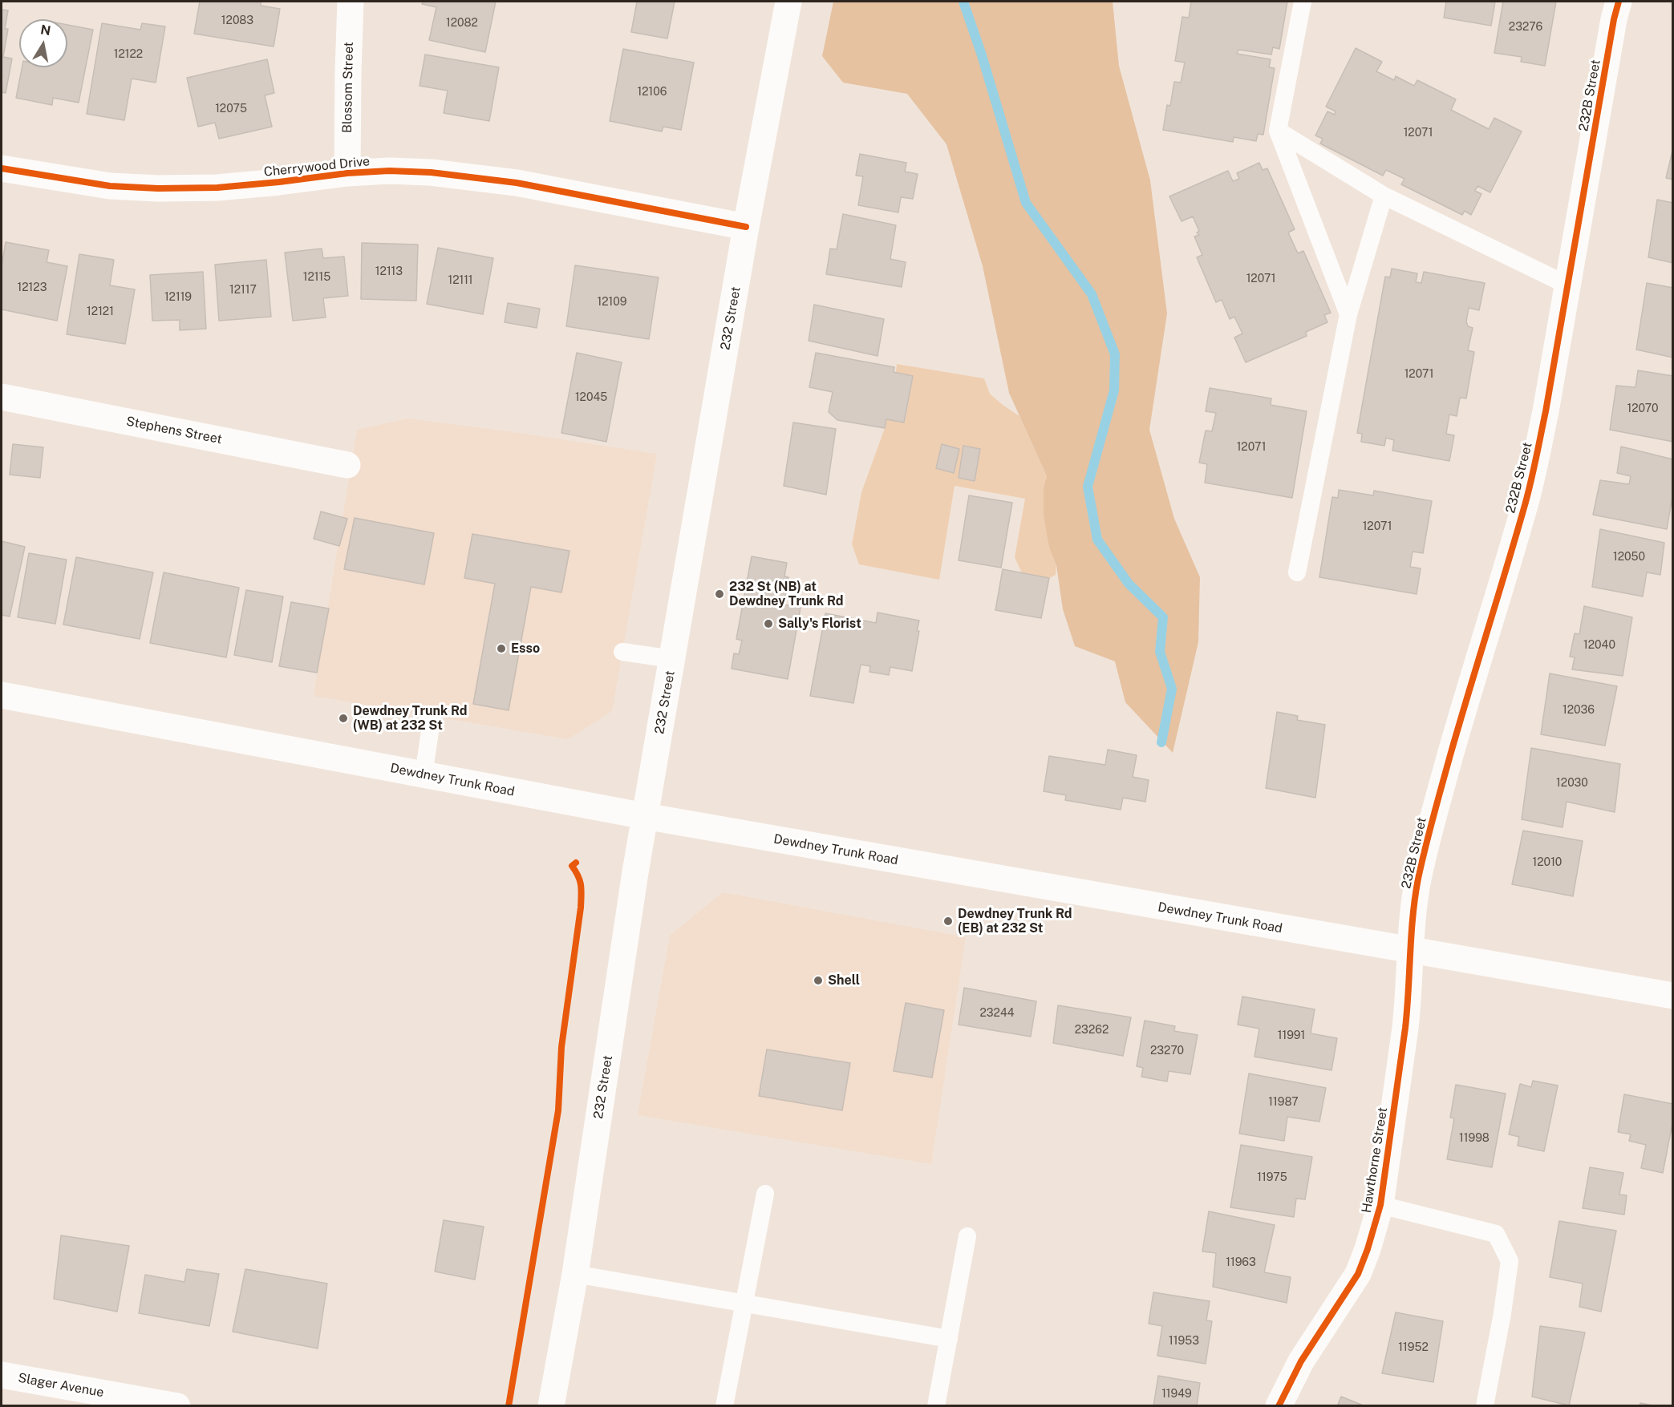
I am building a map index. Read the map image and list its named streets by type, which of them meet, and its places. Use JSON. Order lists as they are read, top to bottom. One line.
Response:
{"streets":{"main road":["Blossom Street","232B Street","Cherrywood Drive","232 Street","Stephens Street","Dewdney Trunk Road","Hawthorne Street","Slager Avenue"]},"crossings":[["Blossom Street","Cherrywood Drive"],["232B Street","Dewdney Trunk Road"],["232B Street","Hawthorne Street"],["Cherrywood Drive","232 Street"],["232 Street","Dewdney Trunk Road"],["Dewdney Trunk Road","Hawthorne Street"]],"places":["232 St (NB) at Dewdney Trunk Rd","Sally's Florist","Esso","Dewdney Trunk Rd (WB) at 232 St","Dewdney Trunk Rd (EB) at 232 St","Shell"],"house_numbers":["12083","12082","23276","12122","12106","12075","12071","12113","12115","12071","12111","12123","12117","12119","12109","12121","12071","12045","12070","12071","12071","12050","12040","12036","12030","12010","23244","23262","11991","23270","11987","11998","11975","11963","11953","11952","11949"],"north":"top"}
